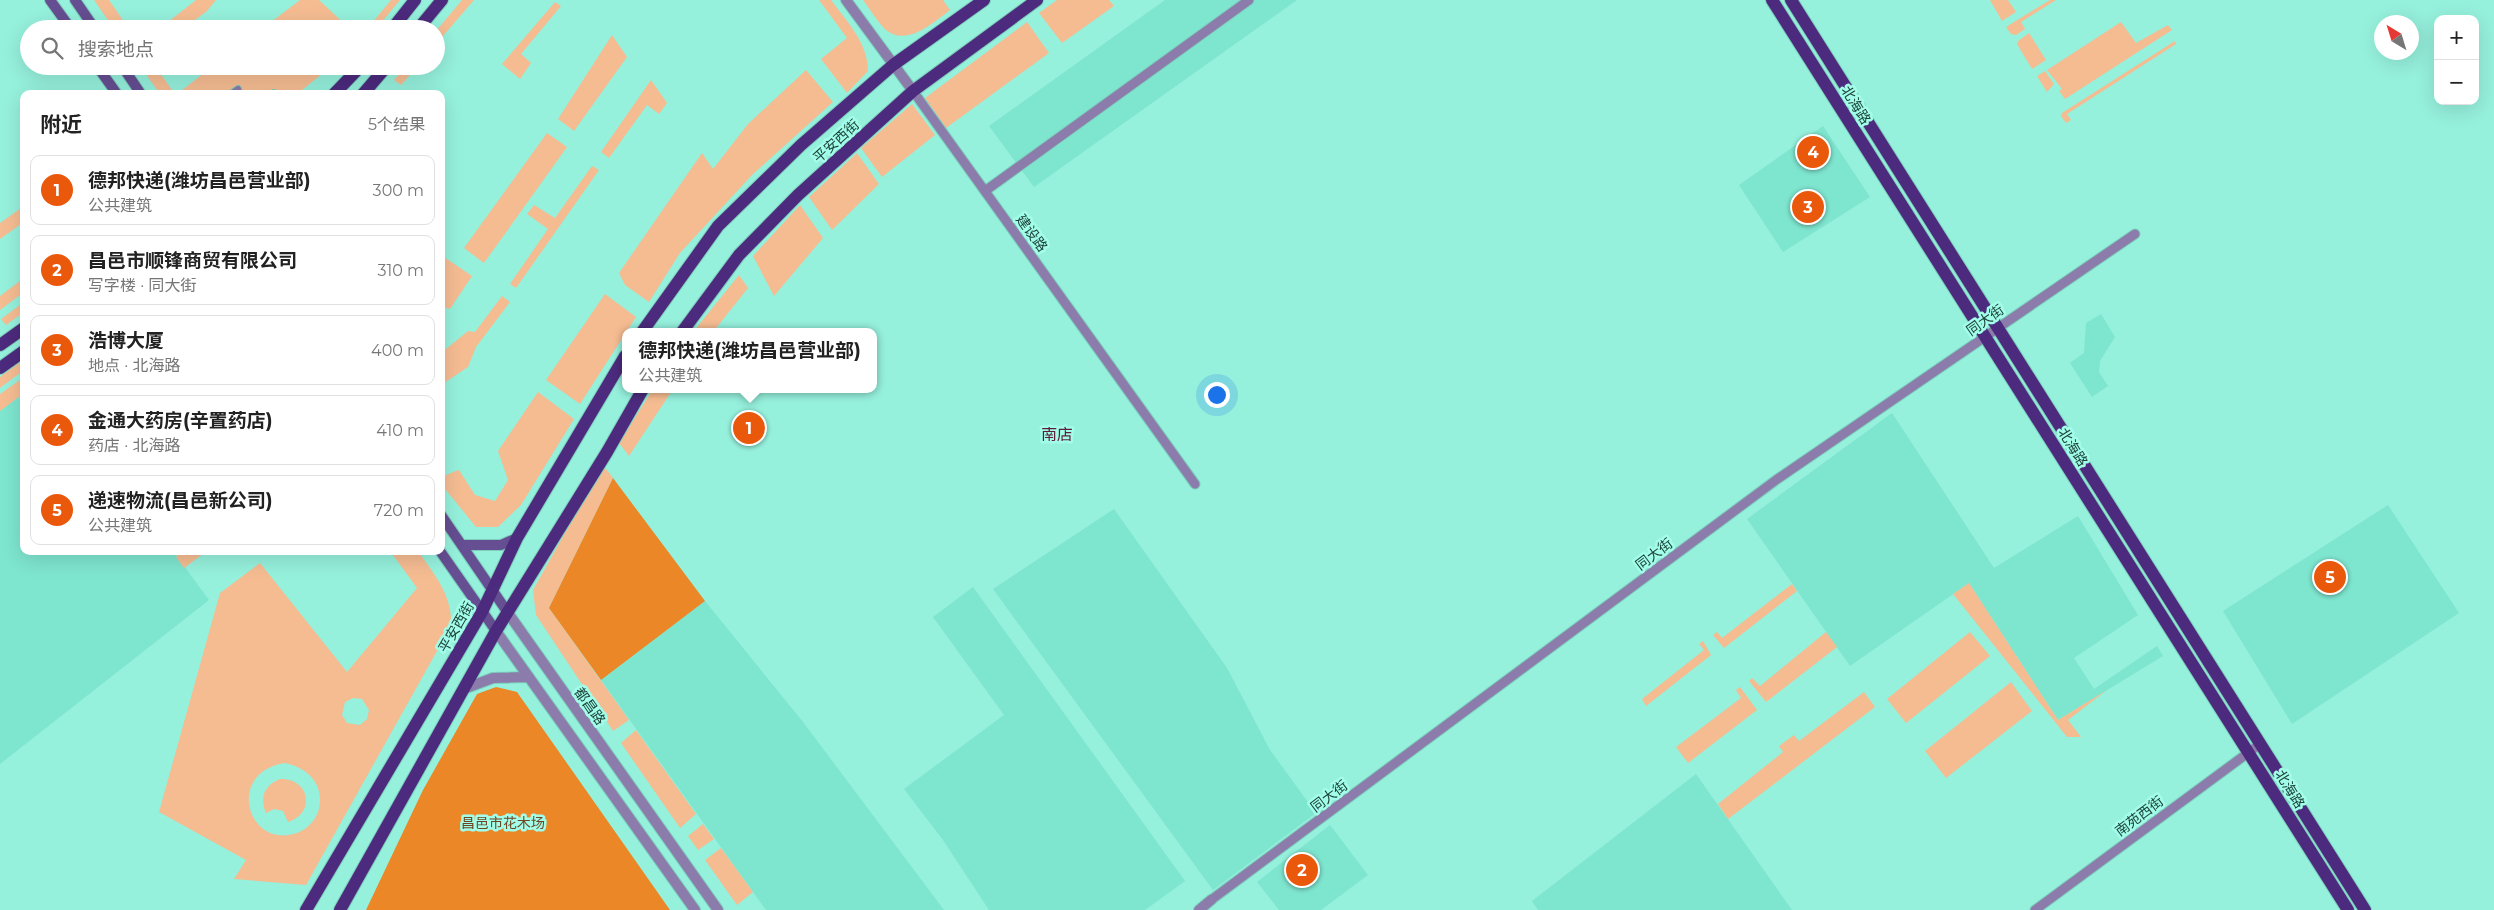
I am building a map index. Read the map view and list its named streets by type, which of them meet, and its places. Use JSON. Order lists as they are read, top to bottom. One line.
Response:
{"streets":{"main road":["北海路","平安西街","都昌路"],"street":["建设路","同大街","南苑西街"]},"crossings":[["北海路","同大街"],["北海路","南苑西街"],["平安西街","建设路"],["平安西街","都昌路"]],"districts":["南店"],"parks":["昌邑市花木场"],"north":"top left","page":{"map_buttons":["+","−"],"search":"搜索地点","heading":["附近","5个结果"],"pins":["4","3","1","5","2"],"list":[{"mark":"1","name":"德邦快递(潍坊昌邑营业部)","note":"公共建筑","value":"300 m"},{"mark":"2","name":"昌邑市顺锋商贸有限公司","note":"写字楼 · 同大街","value":"310 m"},{"mark":"3","name":"浩博大厦","note":"地点 · 北海路","value":"400 m"},{"mark":"4","name":"金通大药房(辛置药店)","note":"药店 · 北海路","value":"410 m"},{"mark":"5","name":"递速物流(昌邑新公司)","note":"公共建筑","value":"720 m"}],"popup":["德邦快递(潍坊昌邑营业部)","公共建筑"]}}
